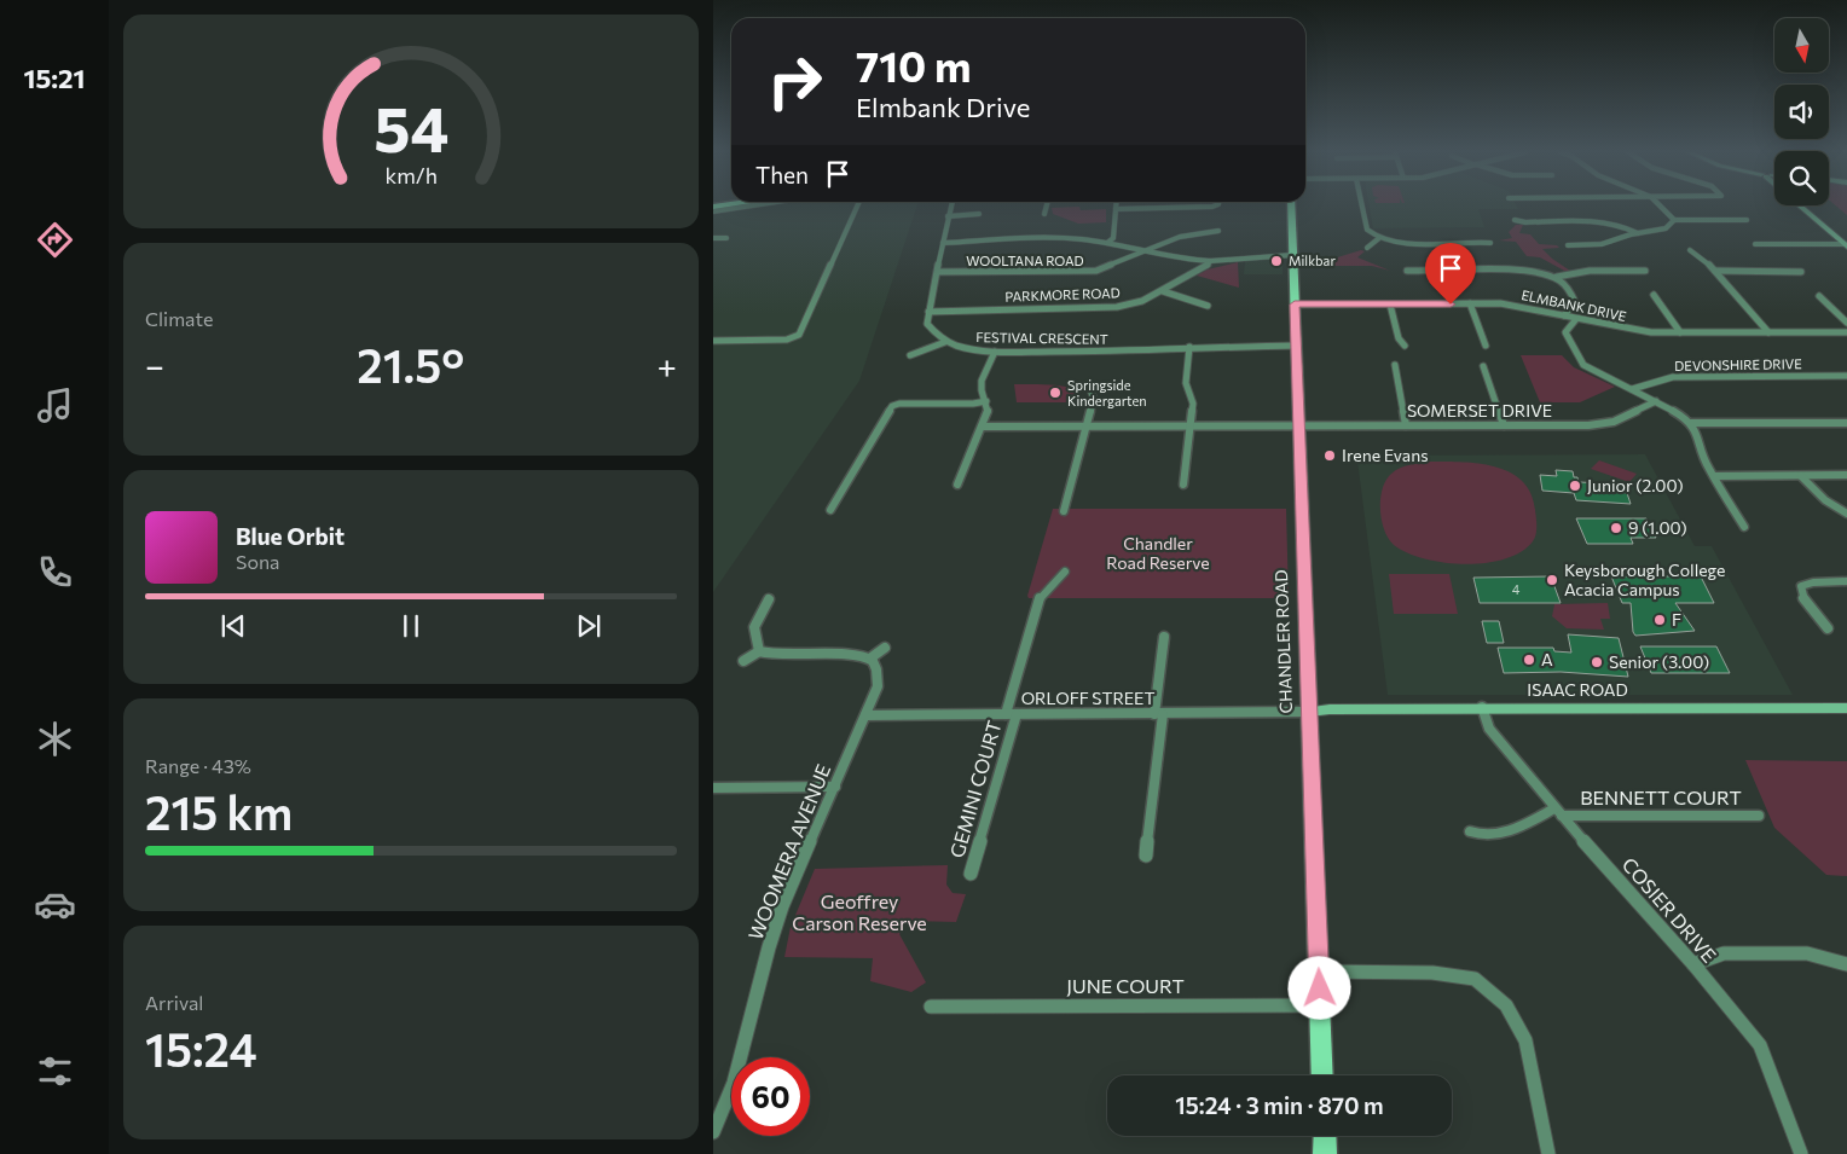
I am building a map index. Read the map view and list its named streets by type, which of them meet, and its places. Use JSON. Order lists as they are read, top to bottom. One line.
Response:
{"streets":{"main road":["CHANDLER ROAD"],"street":["WOOLTANA ROAD","PARKMORE ROAD","ELMBANK DRIVE","FESTIVAL CRESCENT","DEVONSHIRE DRIVE","SOMERSET DRIVE","ISAAC ROAD","ORLOFF STREET","GEMINI COURT","BENNETT COURT","WOOMERA AVENUE","COSIER DRIVE","JUNE COURT"]},"crossings":[["ELMBANK DRIVE","CHANDLER ROAD"],["FESTIVAL CRESCENT","CHANDLER ROAD"],["SOMERSET DRIVE","CHANDLER ROAD"],["CHANDLER ROAD","ISAAC ROAD"],["CHANDLER ROAD","ORLOFF STREET"],["CHANDLER ROAD","JUNE COURT"],["ISAAC ROAD","ORLOFF STREET"],["ISAAC ROAD","COSIER DRIVE"],["ORLOFF STREET","GEMINI COURT"],["ORLOFF STREET","WOOMERA AVENUE"],["BENNETT COURT","COSIER DRIVE"]],"parks":["Chandler Road Reserve","Geoffrey Carson Reserve"],"places":["Milkbar","Springside Kindergarten","Irene Evans","Junior (2.00)","9 (1.00)","Keysborough College Acacia Campus","F","A","Senior (3.00)"],"house_numbers":["4"],"north":"bottom","page":{"tabs":"15:21","turn":["710 m","Elmbank Drive"],"then":"Then","tile":["Climate",["Range · 43%","215 km"],["Arrival","15:24"]],"heat":["−","21.5°","+"],"song":["Blue Orbit","Sona"],"limit":"60","trip":"15:24 · 3 min · 870 m","gauge":["54","km/h"]}}
